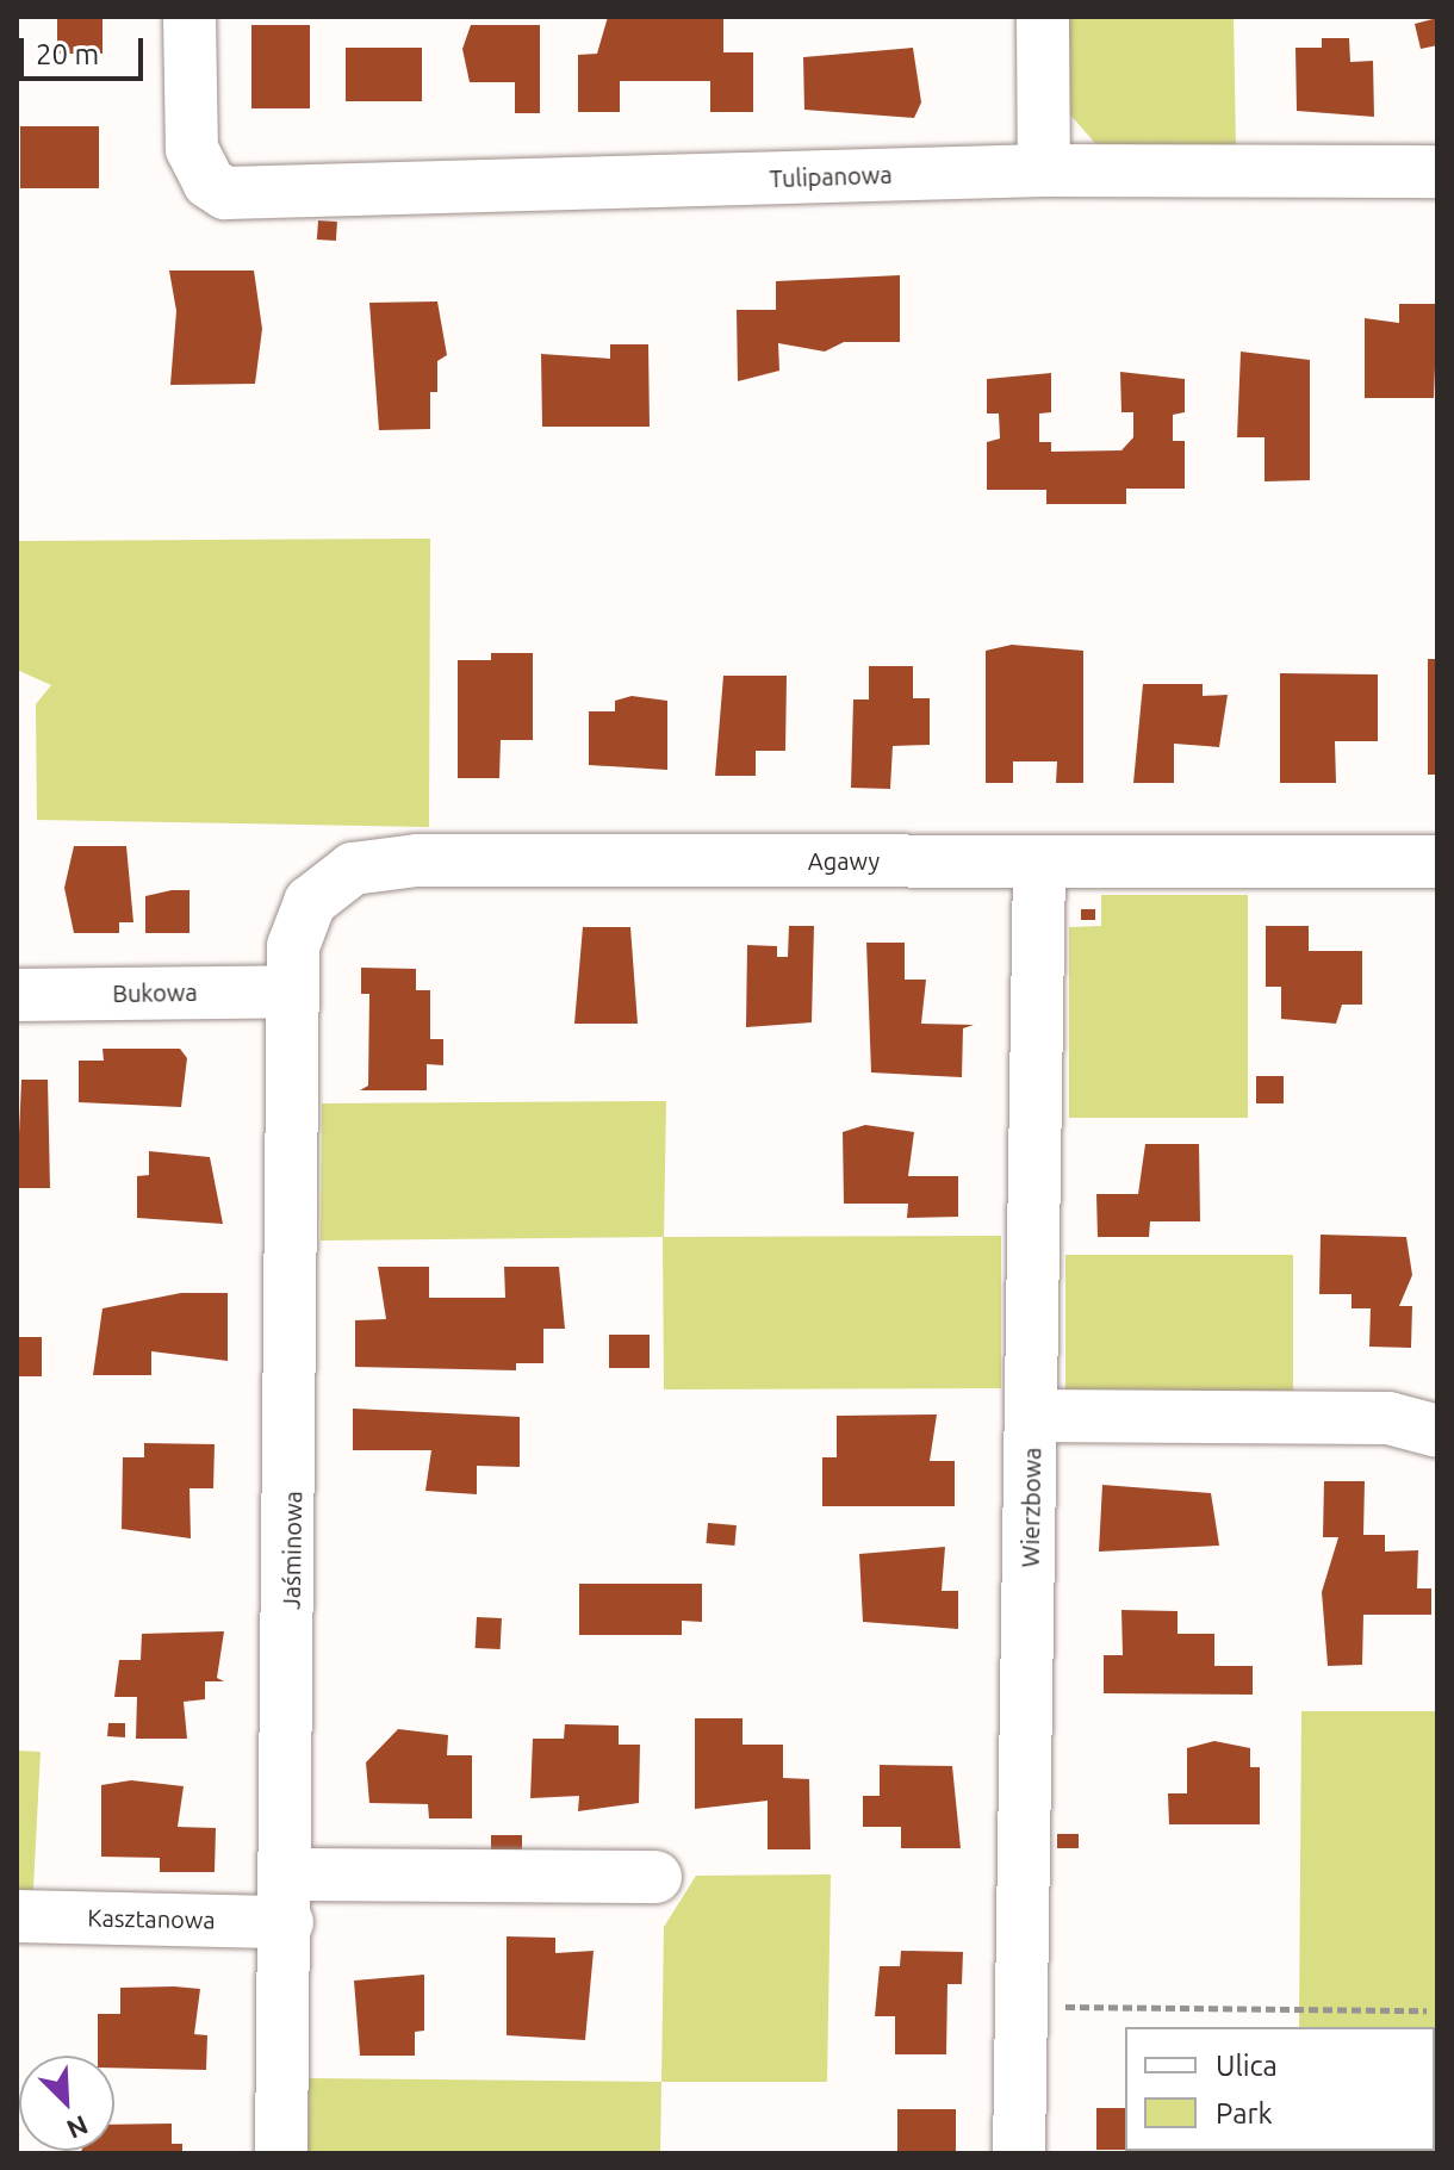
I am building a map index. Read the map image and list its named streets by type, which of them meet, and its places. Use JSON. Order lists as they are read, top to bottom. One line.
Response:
{"streets":{"street":["Tulipanowa","Agawy","Bukowa","Wierzbowa","Jaśminowa","Kasztanowa"]},"crossings":[["Agawy","Bukowa"],["Agawy","Wierzbowa"],["Agawy","Jaśminowa"],["Bukowa","Jaśminowa"],["Jaśminowa","Kasztanowa"]],"legend":["Ulica","Park"],"scale_bar":"20 m","north":"bottom right"}
